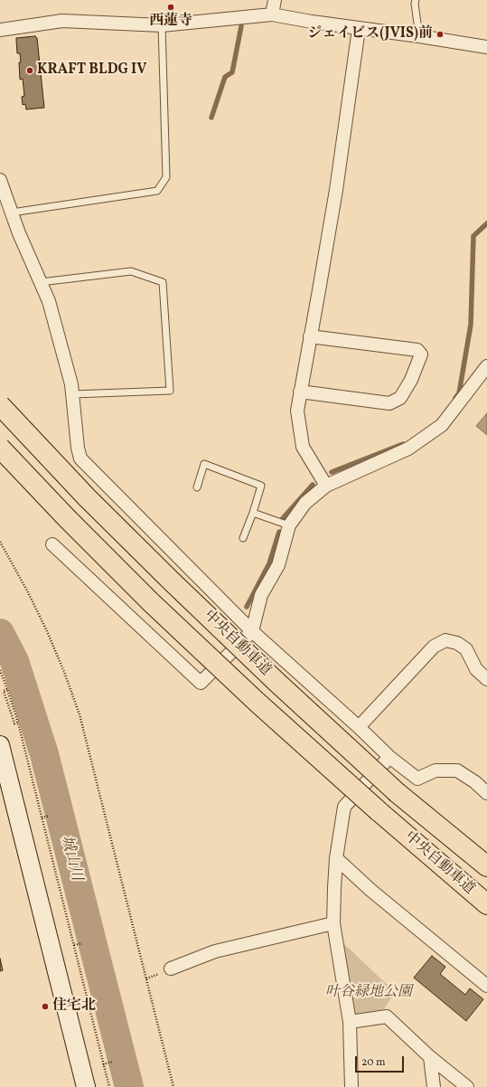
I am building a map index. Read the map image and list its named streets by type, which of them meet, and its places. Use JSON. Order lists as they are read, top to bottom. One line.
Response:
{"streets":{"highway":["中央自動車道"]},"water":["城山川"],"parks":["叶谷緑地公園"],"places":["西蓮寺","ジェイビス(JVIS)前","KRAFT BLDG IV","住宅北"],"scale_bar":"20 m"}
